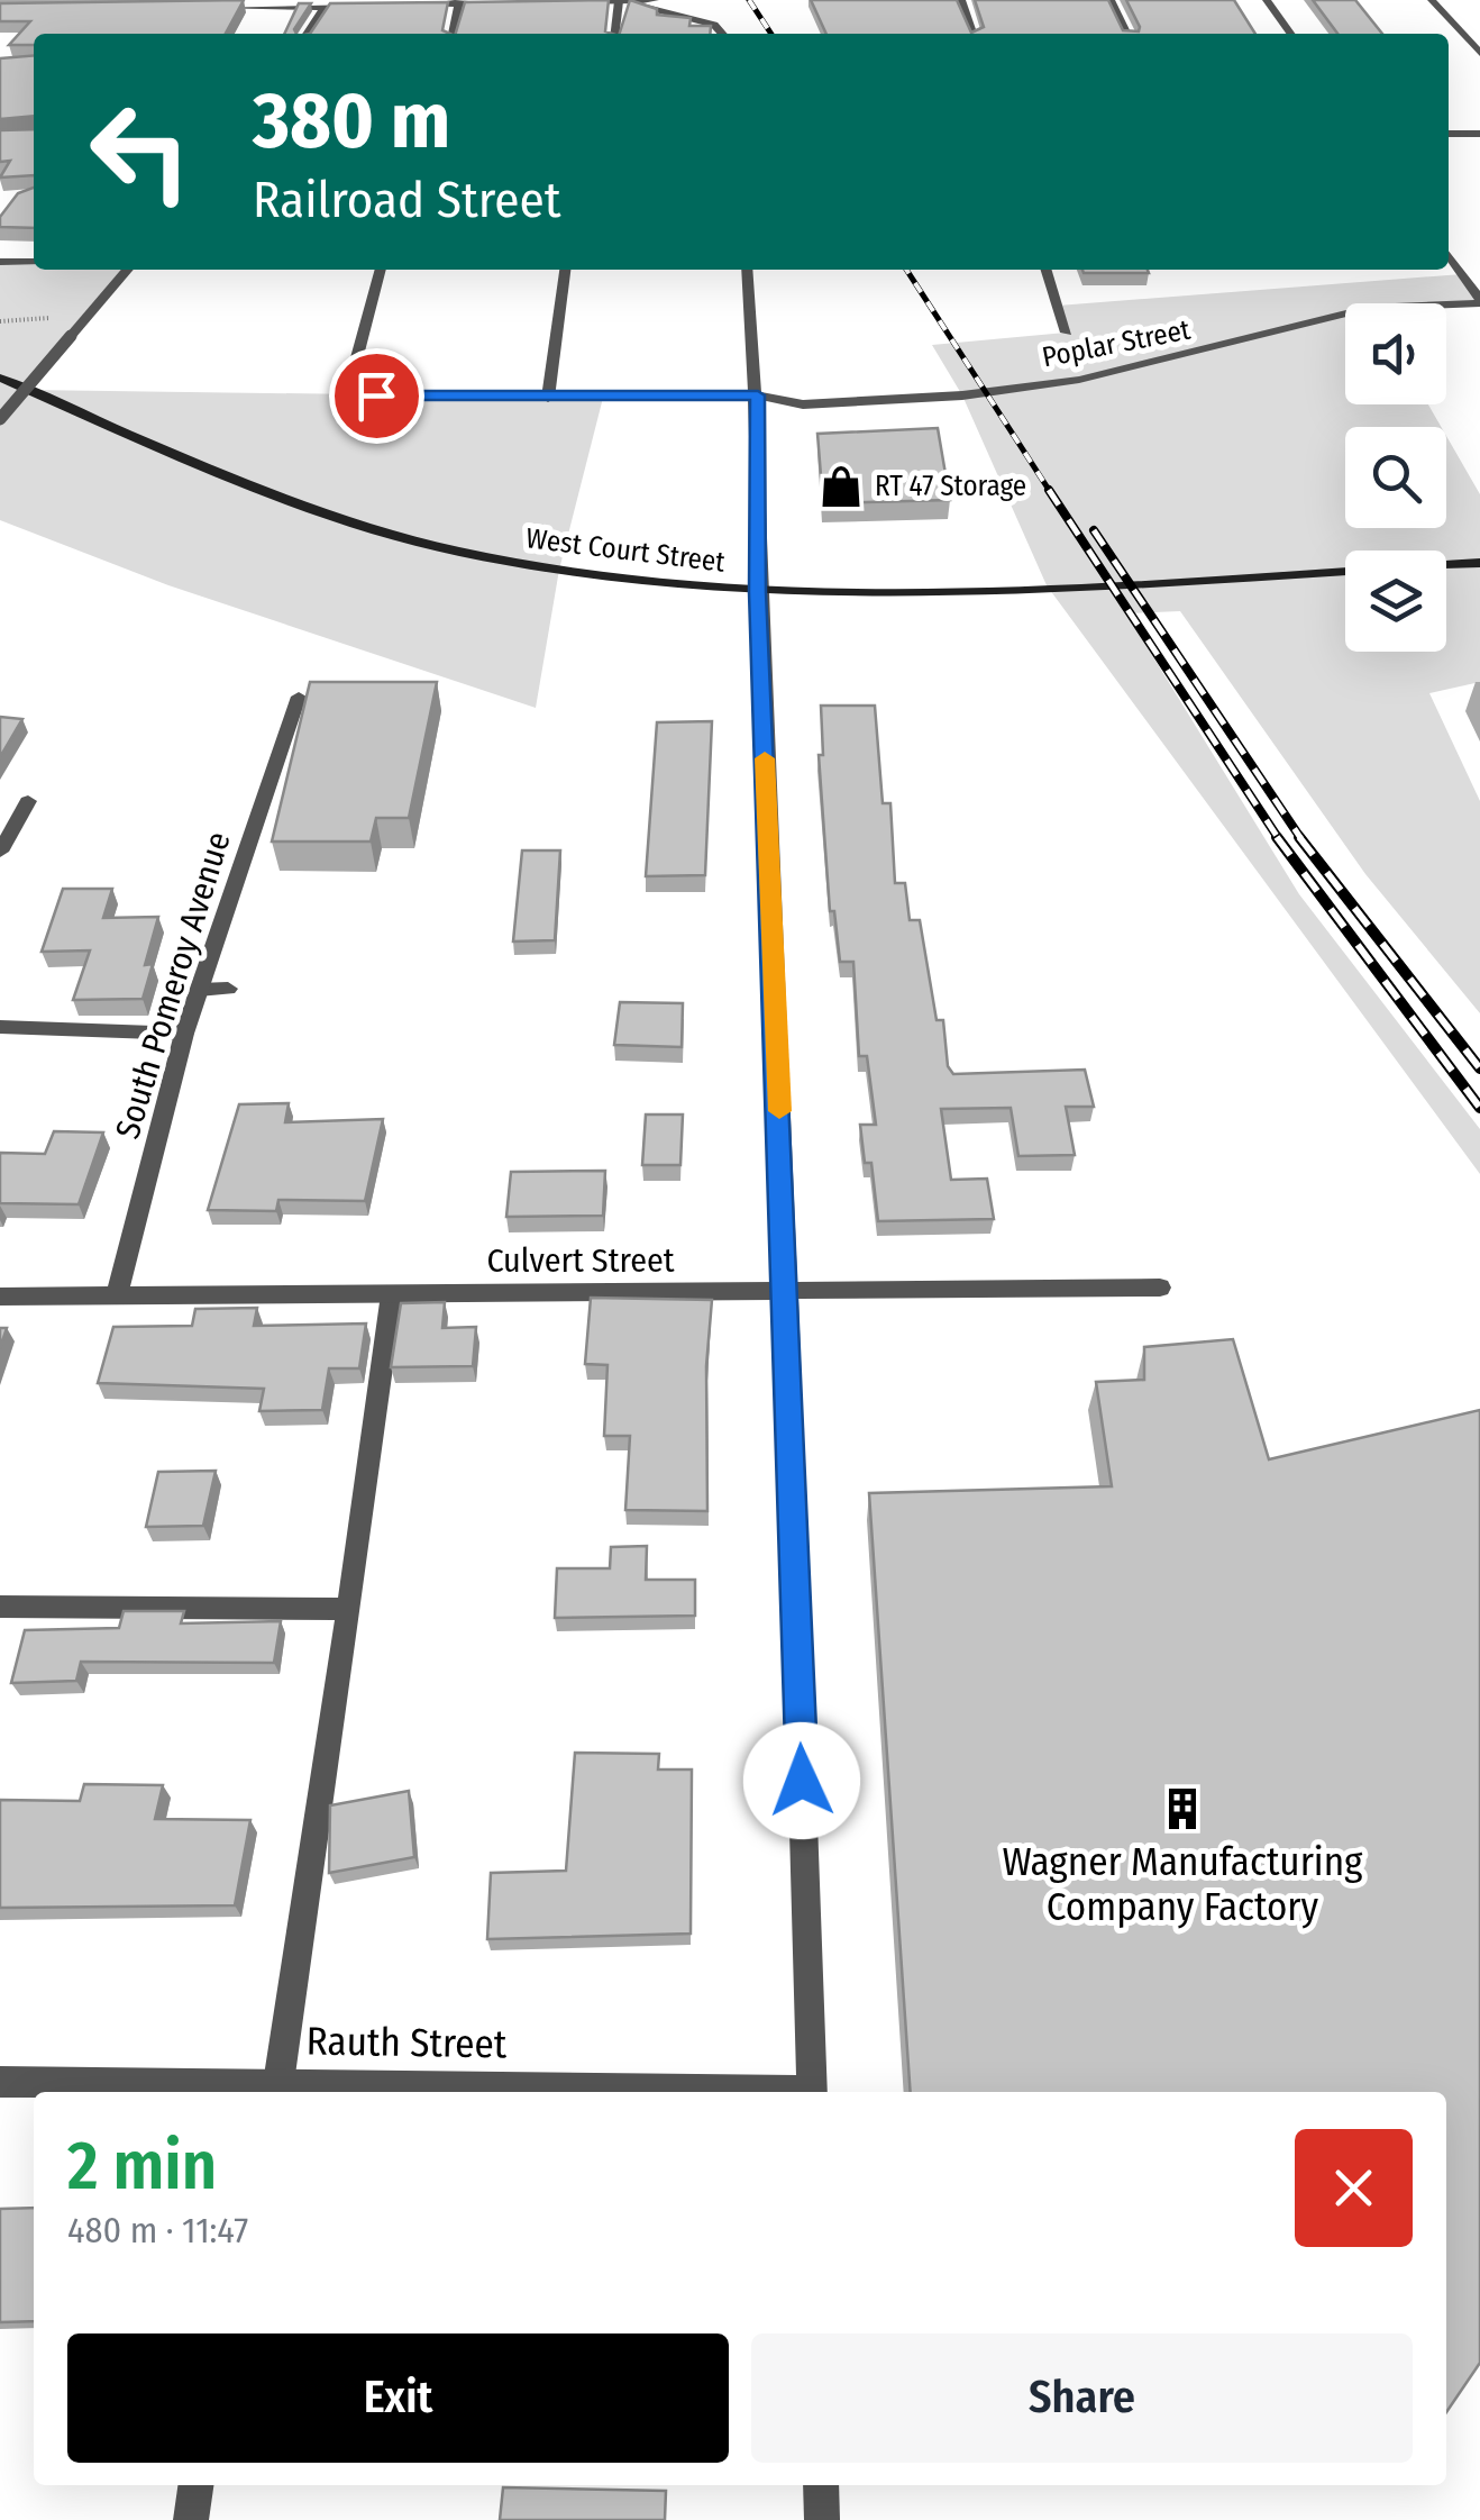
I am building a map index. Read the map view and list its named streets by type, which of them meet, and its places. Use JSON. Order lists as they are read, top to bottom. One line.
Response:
{"streets":{"main road":["West Court Street"],"street":["Poplar Street","South Pomeroy Avenue","Culvert Street","Rauth Street"]},"crossings":[["South Pomeroy Avenue","Culvert Street"]],"places":{"shop":["RT 47 Storage"],"building":["Wagner Manufacturing Company Factory"]},"page":{"turn":["380 m","Railroad Street"],"heading":["2 min","480 m · 11:47"],"buttons":["Exit","Share"]}}
